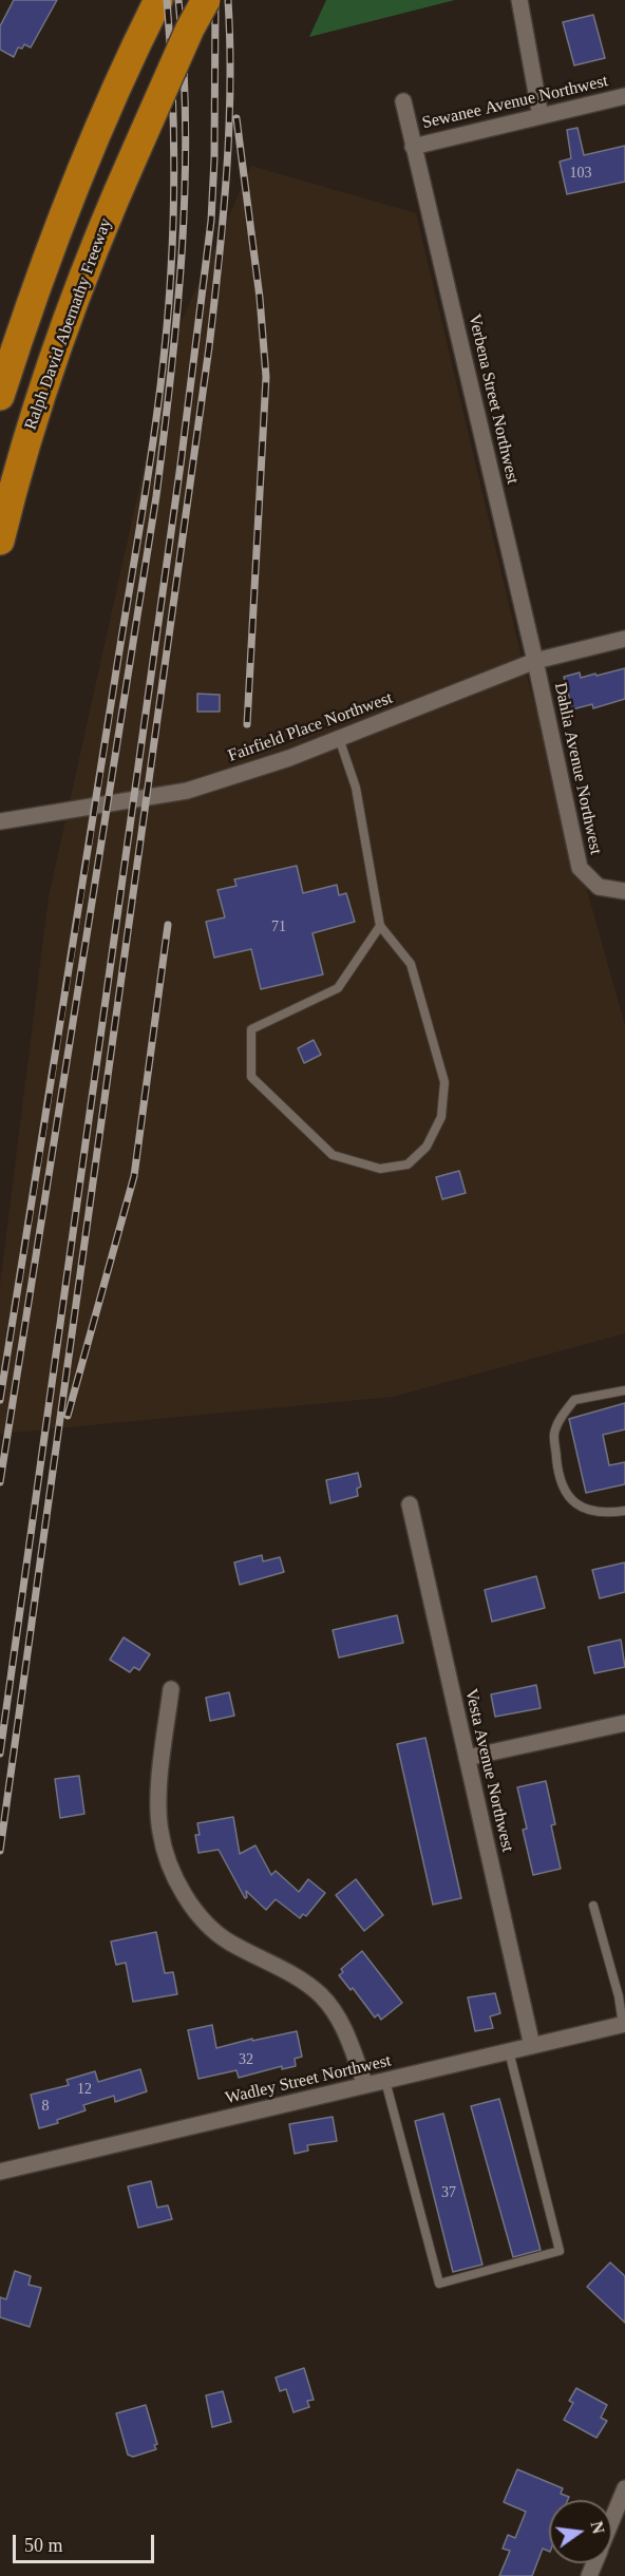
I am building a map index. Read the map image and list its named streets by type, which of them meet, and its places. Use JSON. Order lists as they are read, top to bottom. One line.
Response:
{"streets":{"highway":["Ralph David Abernathy Freeway"],"street":["Sewanee Avenue Northwest","Verbena Street Northwest","Fairfield Place Northwest","Dahlia Avenue Northwest","Vesta Avenue Northwest","Wadley Street Northwest"]},"crossings":[["Sewanee Avenue Northwest","Verbena Street Northwest"],["Verbena Street Northwest","Fairfield Place Northwest"],["Verbena Street Northwest","Dahlia Avenue Northwest"],["Fairfield Place Northwest","Dahlia Avenue Northwest"],["Vesta Avenue Northwest","Wadley Street Northwest"]],"house_numbers":["103","71","32","12","8","37"],"scale_bar":"50 m","north":"right"}
